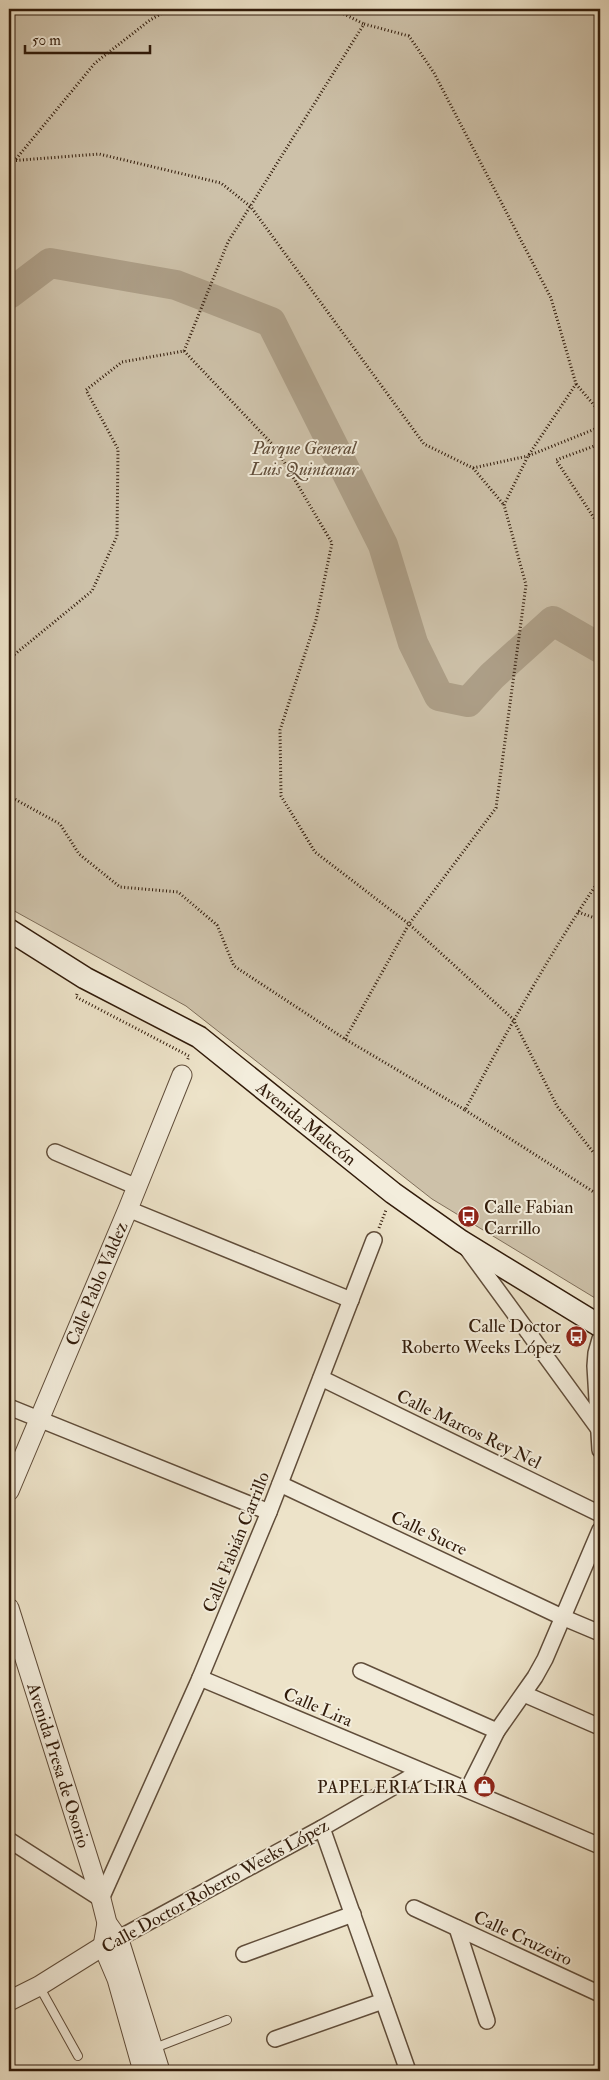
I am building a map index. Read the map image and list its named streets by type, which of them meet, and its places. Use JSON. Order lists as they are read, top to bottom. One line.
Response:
{"streets":{"main road":["Avenida Malecón"],"street":["Calle Pablo Valdez","Calle Marcos Rey Nel","Calle Sucre","Calle Fabián Carrillo","Calle Lira","Avenida Presa de Osorio","Calle Doctor Roberto Weeks López","Calle Cruzeiro"]},"crossings":[["Calle Marcos Rey Nel","Calle Fabián Carrillo"],["Calle Sucre","Calle Fabián Carrillo"],["Calle Fabián Carrillo","Calle Lira"],["Calle Fabián Carrillo","Avenida Presa de Osorio"],["Calle Lira","Calle Doctor Roberto Weeks López"],["Avenida Presa de Osorio","Calle Doctor Roberto Weeks López"]],"parks":["Parque General Luis Quintanar"],"places":{"bus stop":["Calle Fabian Carrillo","Calle Doctor Roberto Weeks López"],"shop":["PAPELERIA LIRA"]},"scale_bar":"50 m"}
